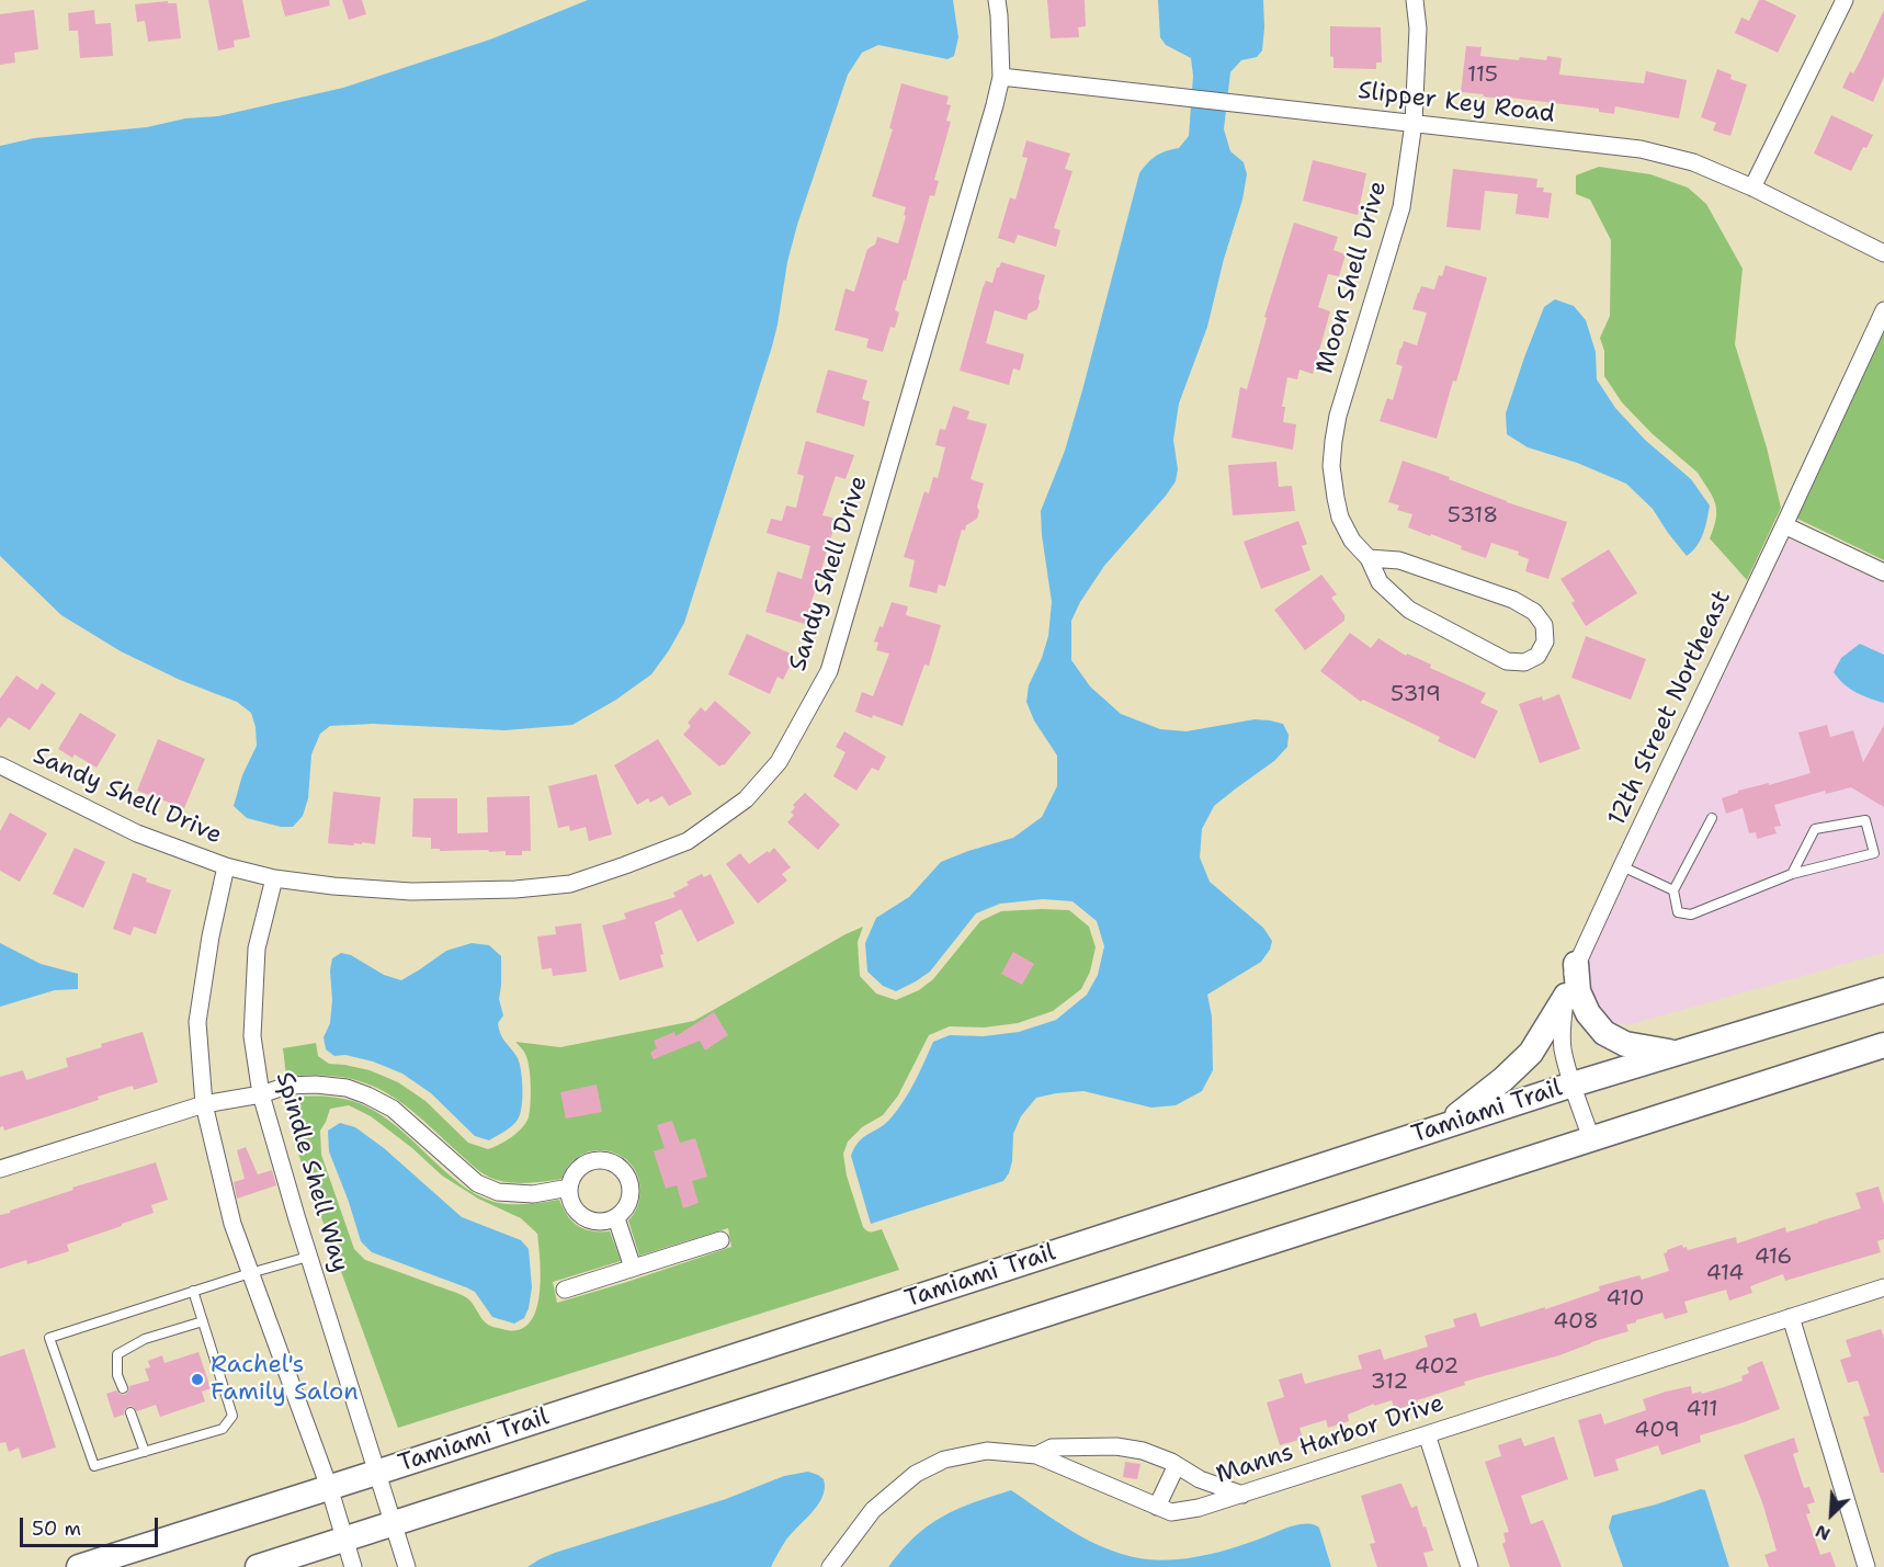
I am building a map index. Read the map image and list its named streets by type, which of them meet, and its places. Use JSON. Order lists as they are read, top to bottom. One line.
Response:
{"streets":{"main road":["Tamiami Trail"],"street":["Slipper Key Road","Moon Shell Drive","Sandy Shell Drive","12th Street Northeast","Spindle Shell Way","Manns Harbor Drive"]},"crossings":[["Slipper Key Road","Moon Shell Drive"],["Slipper Key Road","Sandy Shell Drive"],["Sandy Shell Drive","Spindle Shell Way"],["12th Street Northeast","Tamiami Trail"],["Tamiami Trail","Spindle Shell Way"]],"places":["Rachel's Family Salon"],"house_numbers":["115","5318","5319","416","414","410","408","402","312","411","409"],"scale_bar":"50 m","north":"bottom left"}
